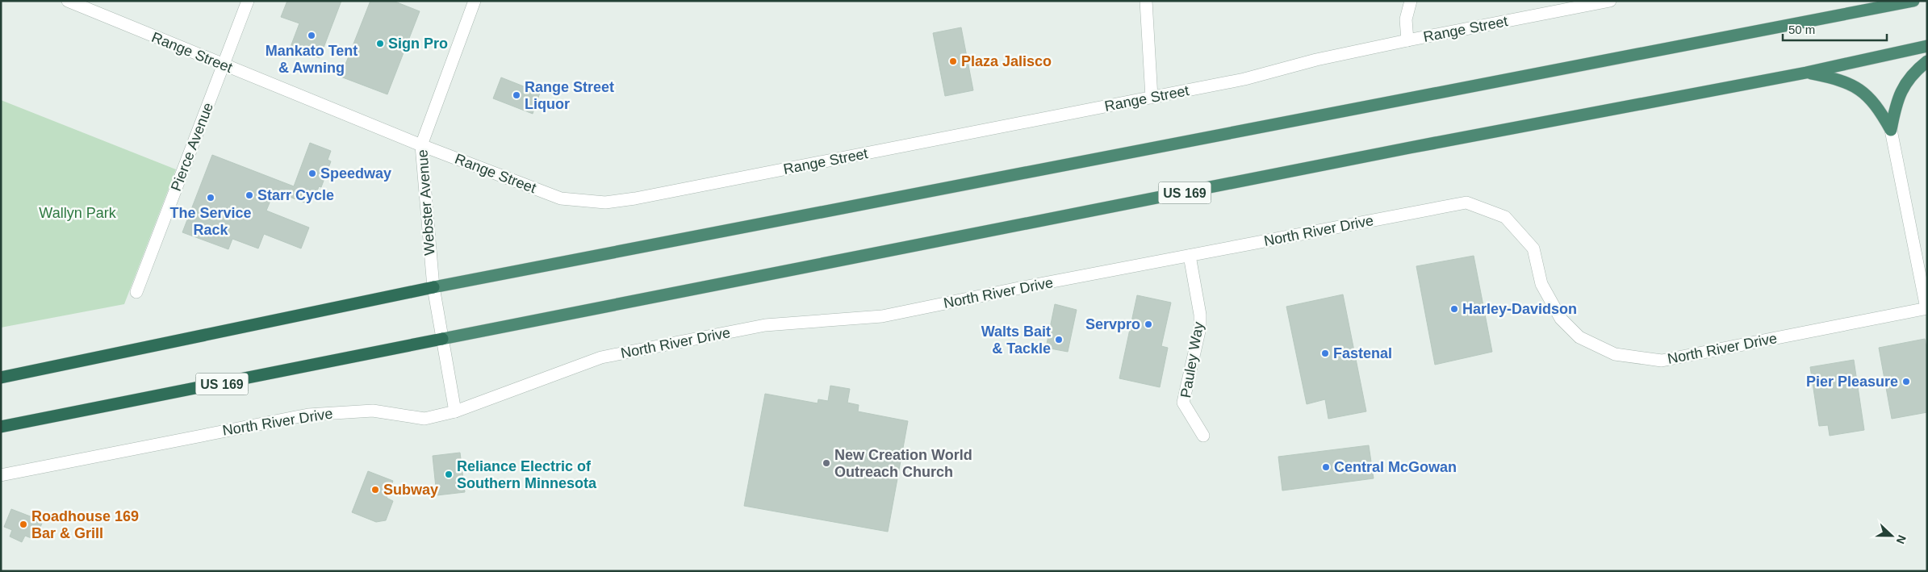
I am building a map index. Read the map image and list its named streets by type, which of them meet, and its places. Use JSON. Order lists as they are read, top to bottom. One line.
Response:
{"streets":{"highway":["US 169"],"street":["Range Street","Pierce Avenue","Webster Avenue","North River Drive","Pauley Way"]},"crossings":[["Range Street","Pierce Avenue"],["Range Street","Webster Avenue"],["US 169","Webster Avenue"],["Webster Avenue","North River Drive"],["North River Drive","Pauley Way"]],"parks":["Wallyn Park"],"places":["Mankato Tent & Awning","Sign Pro","Plaza Jalisco","Range Street Liquor","Speedway","Starr Cycle","The Service Rack","Harley-Davidson","Servpro","Walts Bait & Tackle","Fastenal","Pier Pleasure","New Creation World Outreach Church","Central McGowan","Reliance Electric of Southern Minnesota","Subway","Roadhouse 169 Bar & Grill"],"scale_bar":"50 m","north":"right"}
